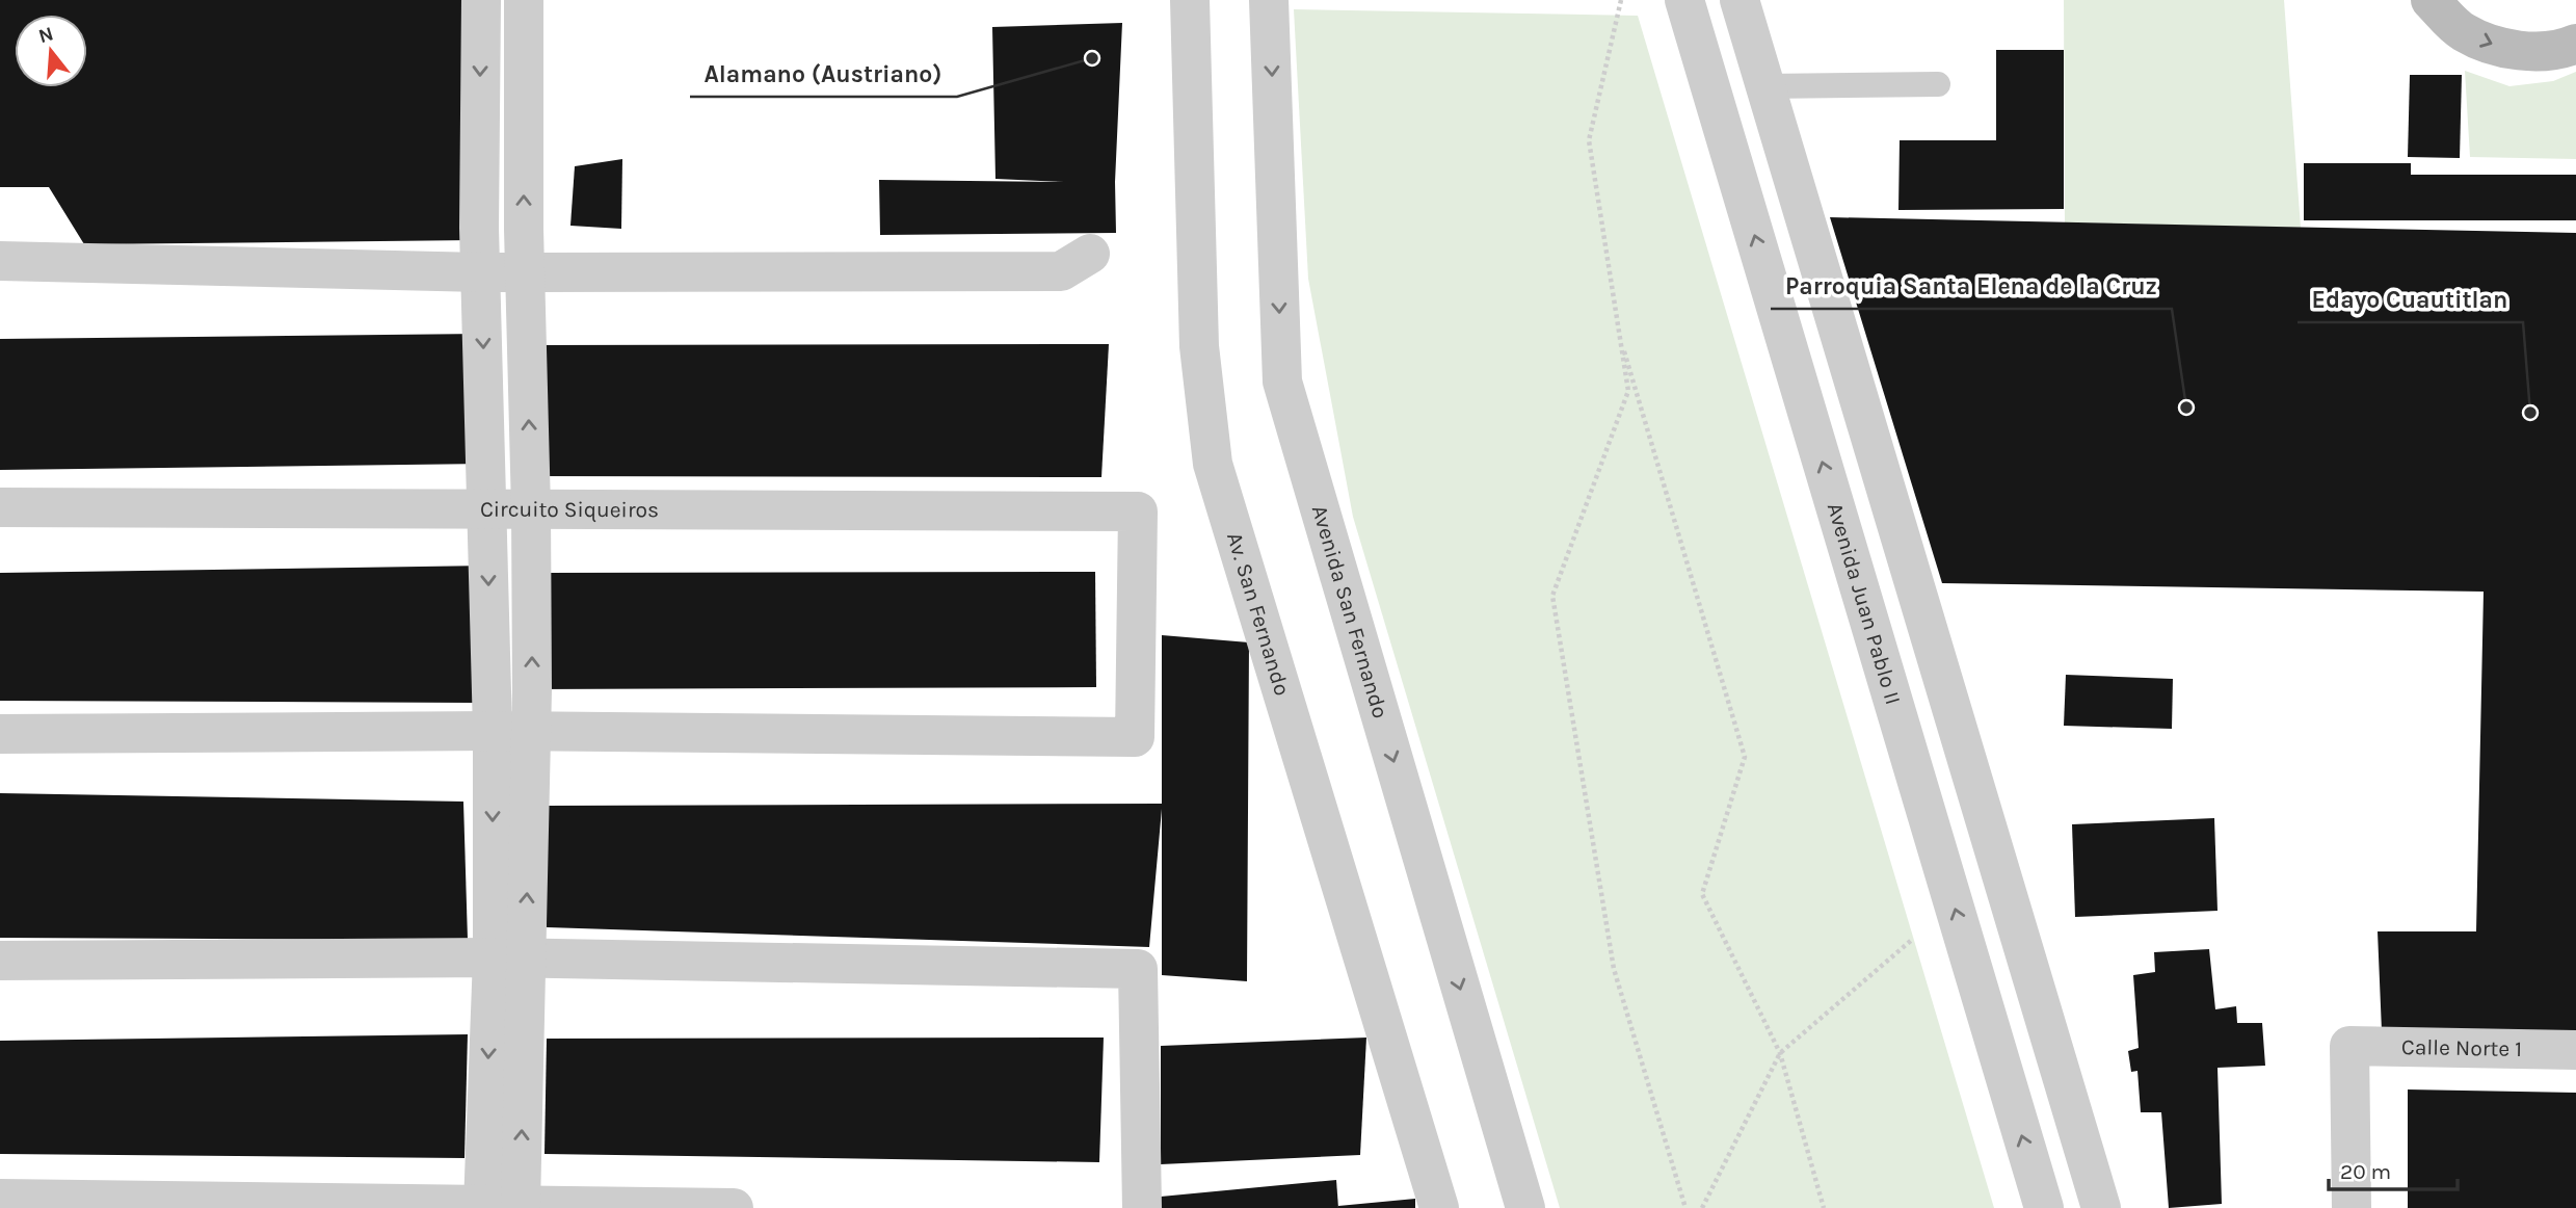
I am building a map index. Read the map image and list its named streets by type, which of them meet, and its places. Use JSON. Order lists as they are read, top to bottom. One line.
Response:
{"streets":{"street":["Circuito Siqueiros","Avenida Juan Pablo II","Avenida San Fernando","Av. San Fernando","Calle Norte 1"]},"one_way":["Avenida San Fernando"],"places":["Alamano (Austriano)","Parroquia Santa Elena de la Cruz","Edayo Cuautitlan"],"scale_bar":"20 m","north":"top"}
